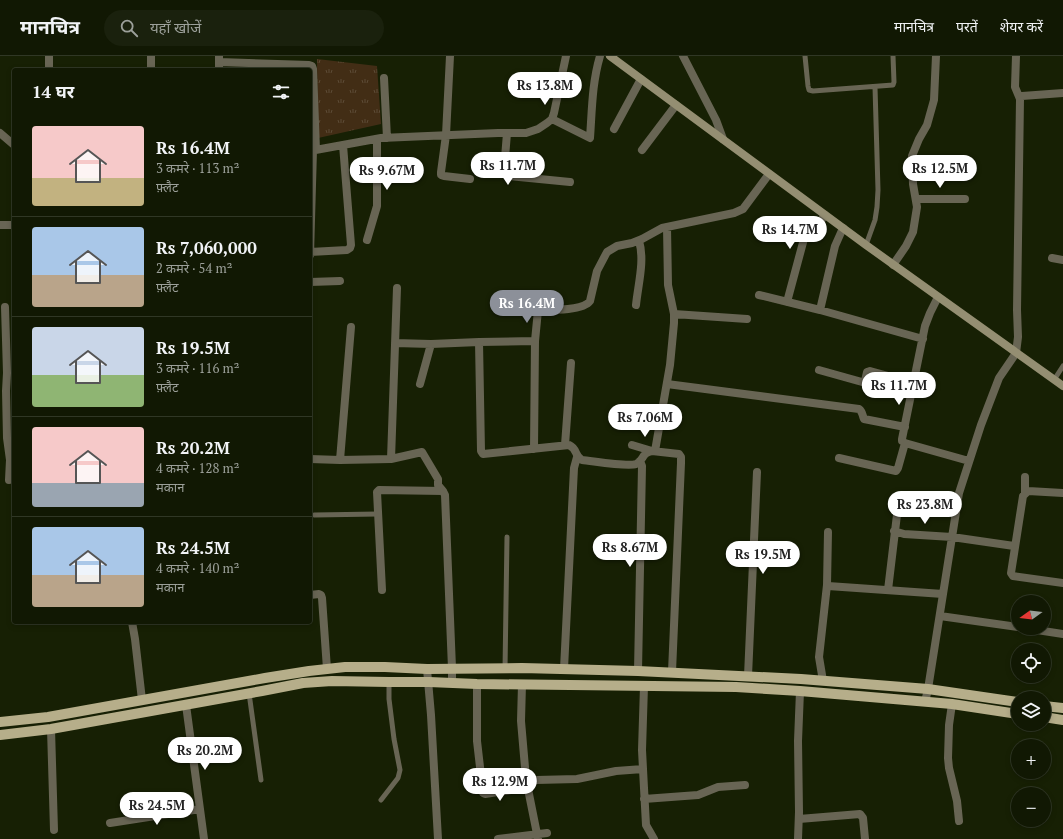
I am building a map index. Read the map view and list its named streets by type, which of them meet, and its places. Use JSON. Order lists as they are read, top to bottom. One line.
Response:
{"north":"left","page":{"header":"मानचित्र","search":"यहाँ खोजें","nav":["मानचित्र","परतें","शेयर करें"],"heading":"14 घर","price":["Rs 13.8M","Rs 11.7M","Rs 12.5M","Rs 9.67M","Rs 14.7M","Rs 16.4M","Rs 11.7M","Rs 7.06M","Rs 23.8M","Rs 8.67M","Rs 19.5M","Rs 20.2M","Rs 12.9M","Rs 24.5M"],"list":[{"name":"Rs 16.4M","note":"3 कमरे · 113 m² · फ़्लैट"},{"name":"Rs 7,060,000","note":"2 कमरे · 54 m² · फ़्लैट"},{"name":"Rs 19.5M","note":"3 कमरे · 116 m² · फ़्लैट"},{"name":"Rs 20.2M","note":"4 कमरे · 128 m² · मकान"},{"name":"Rs 24.5M","note":"4 कमरे · 140 m² · मकान"}],"map_buttons":["+","−"]}}
